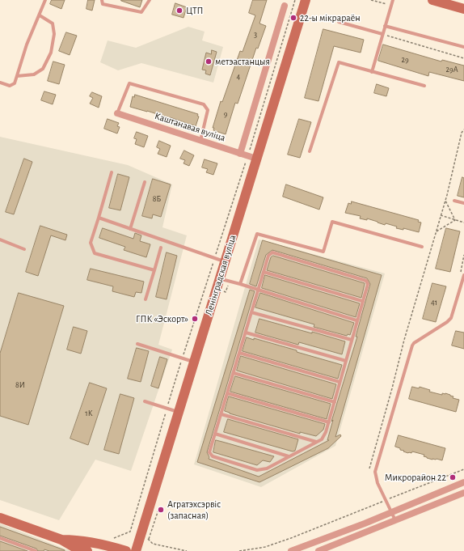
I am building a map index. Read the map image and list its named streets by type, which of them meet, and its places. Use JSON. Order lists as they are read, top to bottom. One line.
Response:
{"streets":{"main road":["Ленінградская вуліца"],"street":["Каштанавая вуліца"]},"crossings":[["Каштанавая вуліца","Ленінградская вуліца"]],"places":["ЦТП","22-ы мікрараён","метэастанцыя","ГПК «Эскорт»","Микрорайон 22","Агратэхсэрвіс (запасная)"],"house_numbers":["3","29","29А","4","9","8Б","41","8И","1К"]}
